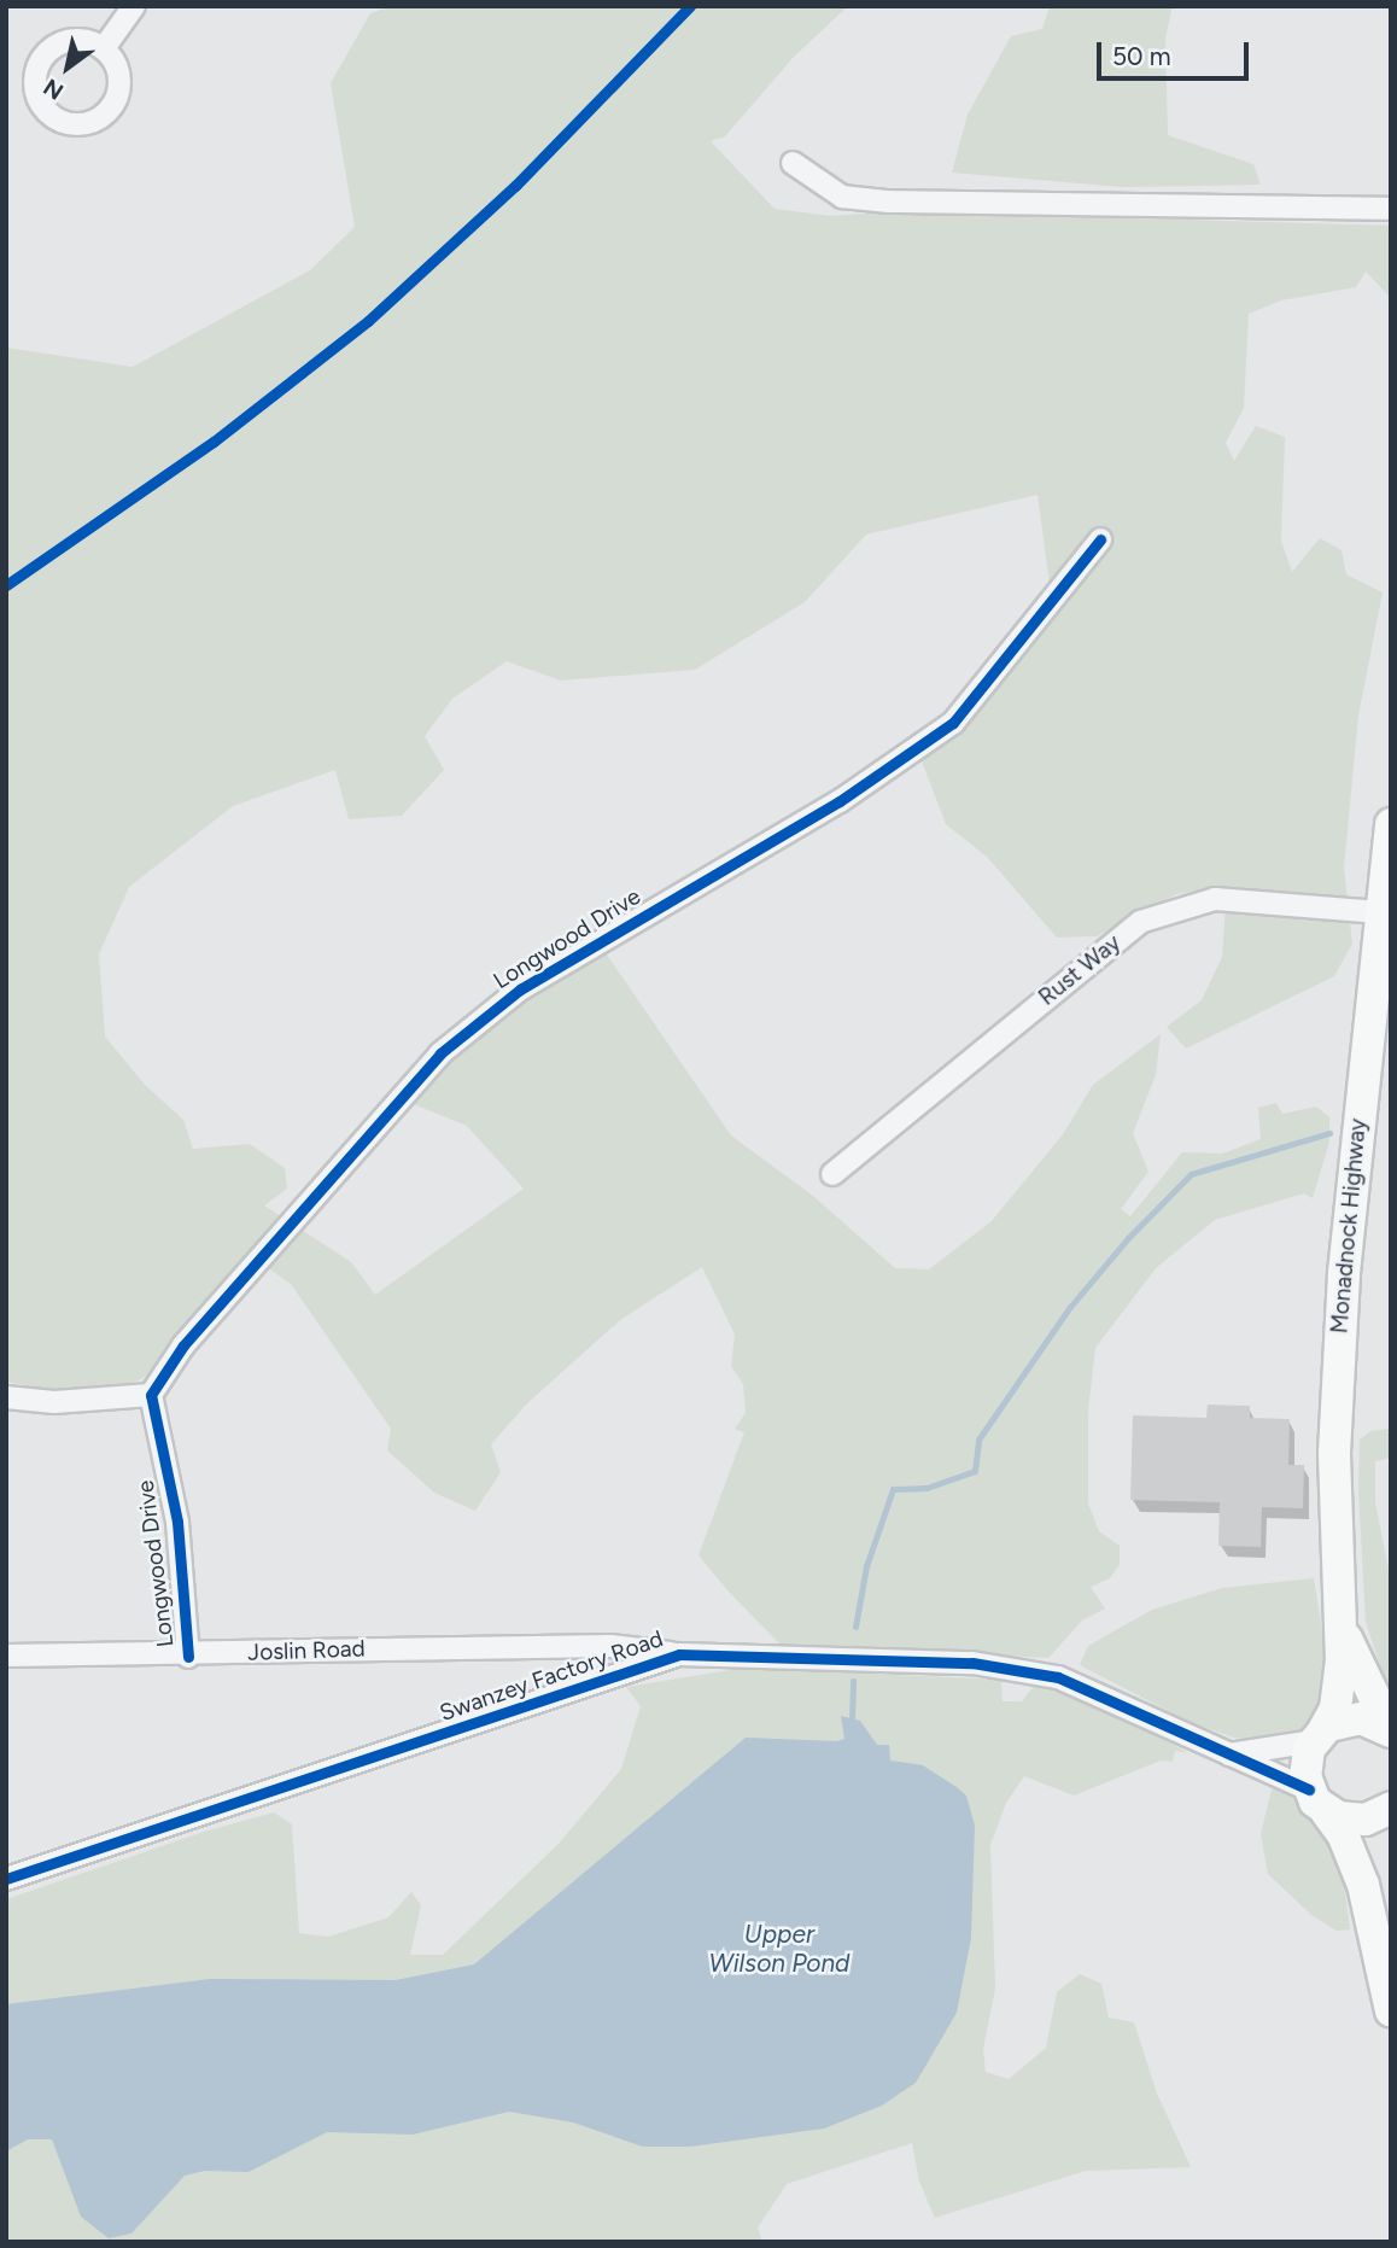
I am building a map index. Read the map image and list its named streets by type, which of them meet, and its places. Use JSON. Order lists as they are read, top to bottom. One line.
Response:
{"streets":{"highway":["Monadnock Highway"],"street":["Longwood Drive","Rust Way","Joslin Road","Swanzey Factory Road"]},"crossings":[["Longwood Drive","Joslin Road"],["Rust Way","Monadnock Highway"],["Monadnock Highway","Swanzey Factory Road"],["Joslin Road","Swanzey Factory Road"]],"water":["Upper Wilson Pond"],"scale_bar":"50 m","north":"bottom left"}
